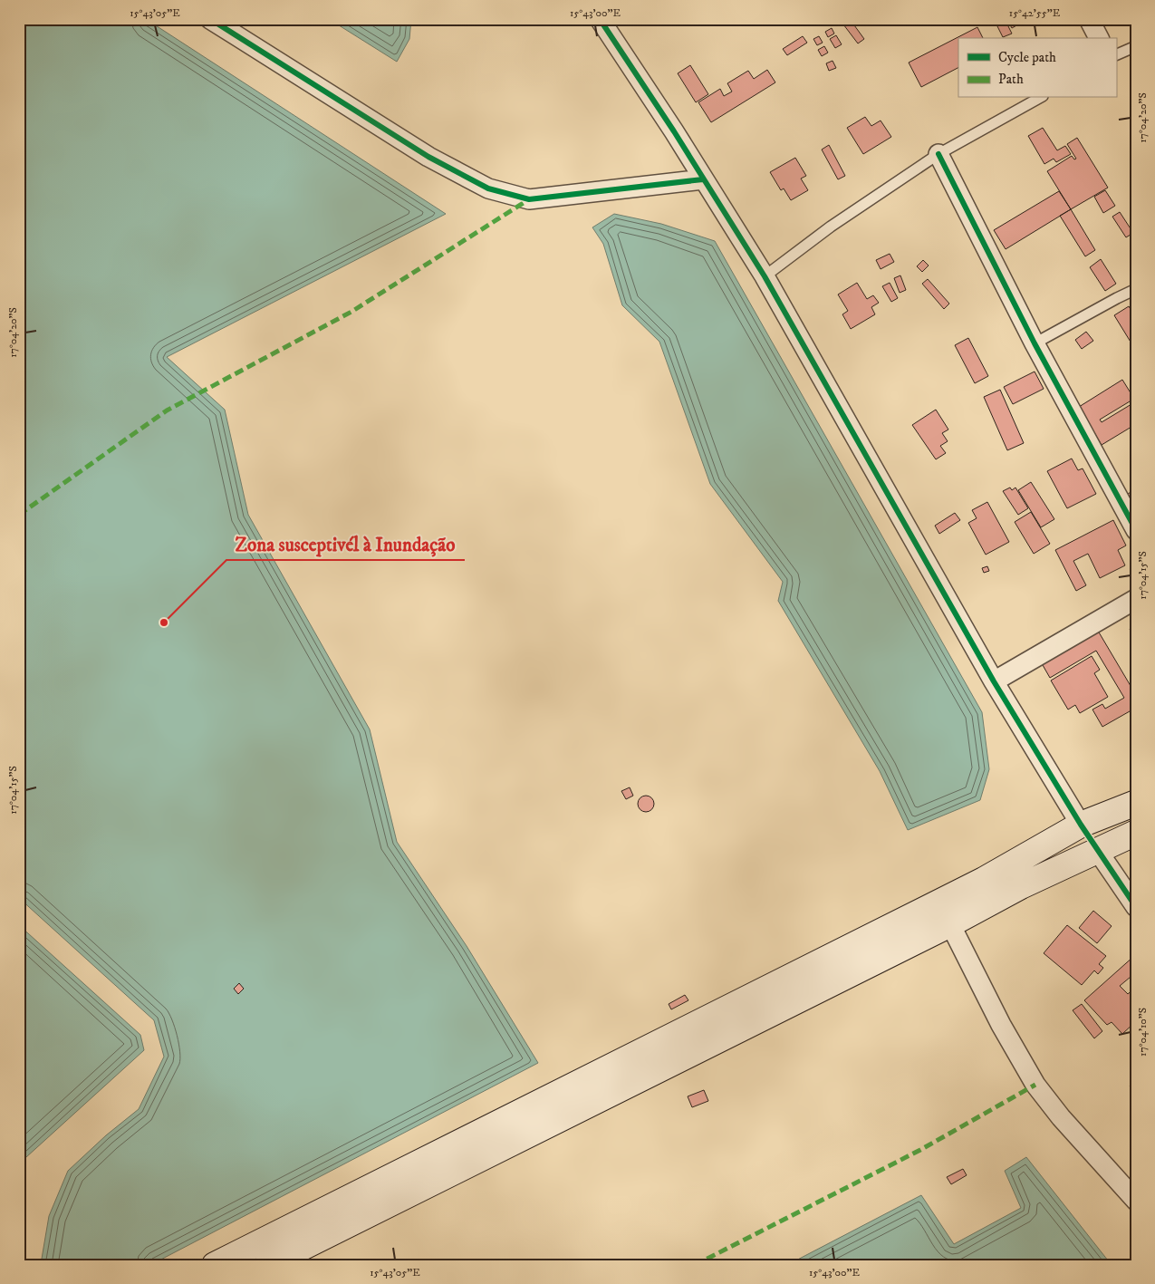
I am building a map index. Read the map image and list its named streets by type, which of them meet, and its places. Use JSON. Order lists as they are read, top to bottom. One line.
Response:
{"places":["Zona susceptivél à Inundação"],"legend":["Cycle path","Path"],"coordinates":["15°43'05\"E","15°43'00\"E","15°42'55\"E","17°04'20\"S","17°04'15\"S","17°04'10\"S"]}
